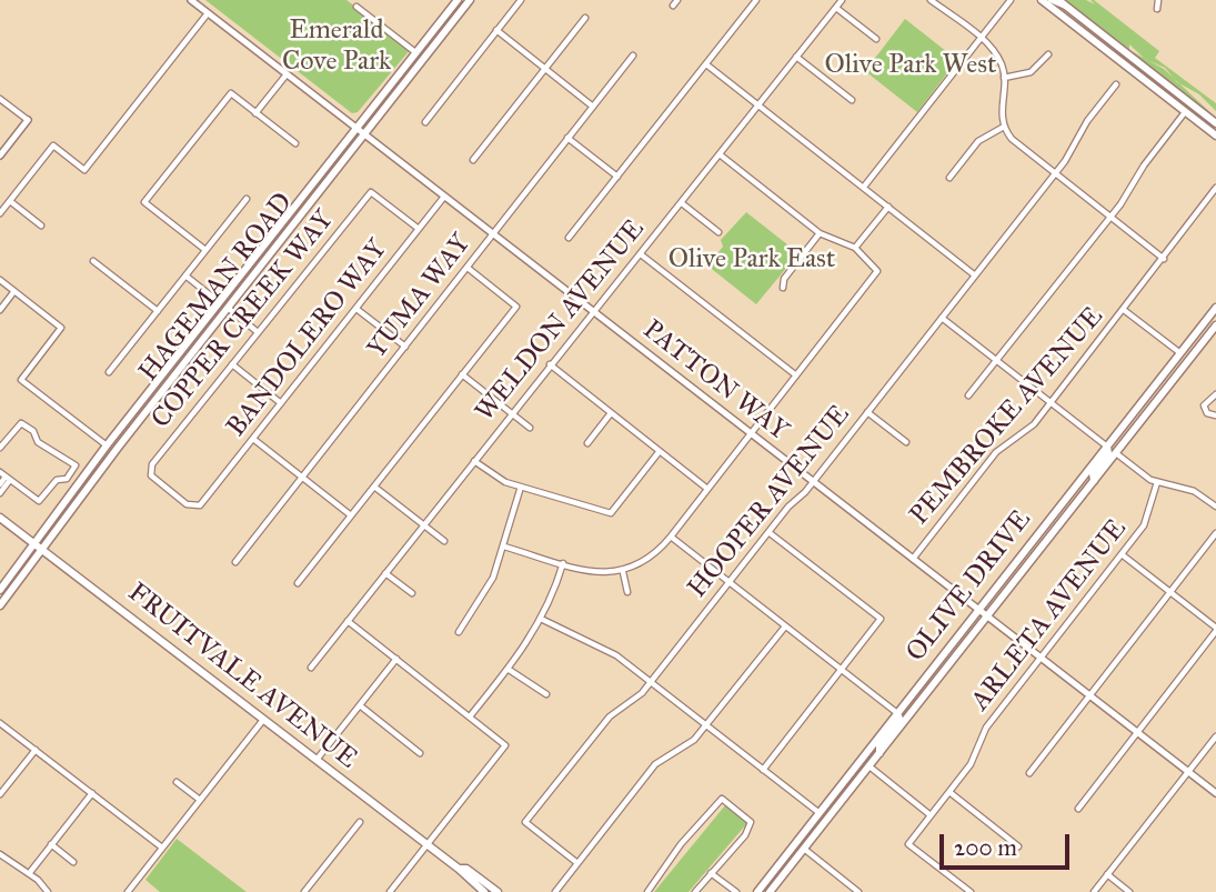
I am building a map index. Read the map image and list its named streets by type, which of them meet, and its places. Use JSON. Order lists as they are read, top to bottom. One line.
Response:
{"streets":{"main road":["HAGEMAN ROAD","OLIVE DRIVE","FRUITVALE AVENUE"],"street":["YUMA WAY","COPPER CREEK WAY","WELDON AVENUE","BANDOLERO WAY","PATTON WAY","PEMBROKE AVENUE","HOOPER AVENUE","ARLETA AVENUE"]},"crossings":[["HAGEMAN ROAD","PATTON WAY"],["HAGEMAN ROAD","FRUITVALE AVENUE"],["YUMA WAY","PATTON WAY"],["COPPER CREEK WAY","BANDOLERO WAY"],["WELDON AVENUE","PATTON WAY"],["BANDOLERO WAY","PATTON WAY"],["PATTON WAY","PEMBROKE AVENUE"],["PATTON WAY","HOOPER AVENUE"],["PATTON WAY","OLIVE DRIVE"],["PATTON WAY","ARLETA AVENUE"]],"parks":["Emerald Cove Park","Olive Park West","Olive Park East"],"scale_bar":"200 m"}
